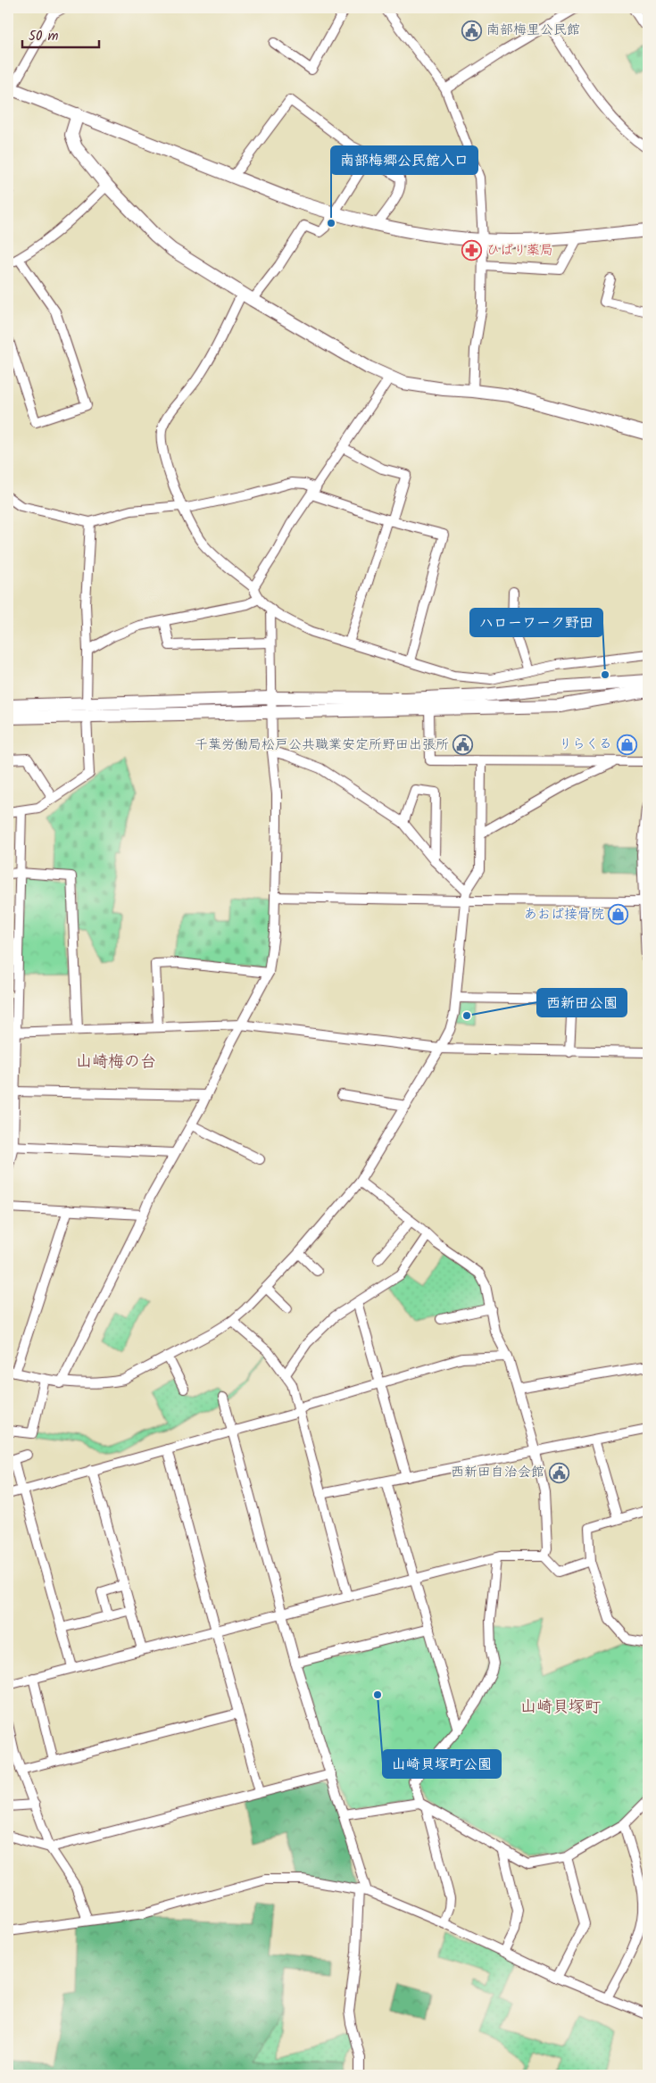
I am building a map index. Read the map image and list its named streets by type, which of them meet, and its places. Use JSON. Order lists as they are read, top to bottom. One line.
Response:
{"districts":["山崎梅の台","山崎貝塚町"],"places":{"public building":["南部梅里公民館","千葉労働局松戸公共職業安定所野田出張所","西新田自治会館"],"other":["南部梅郷公民館入口","ハローワーク野田","西新田公園","山崎貝塚町公園"],"pharmacy":["ひばり薬局"],"shop":["りらくる","あおば接骨院"]},"scale_bar":"50 m"}
